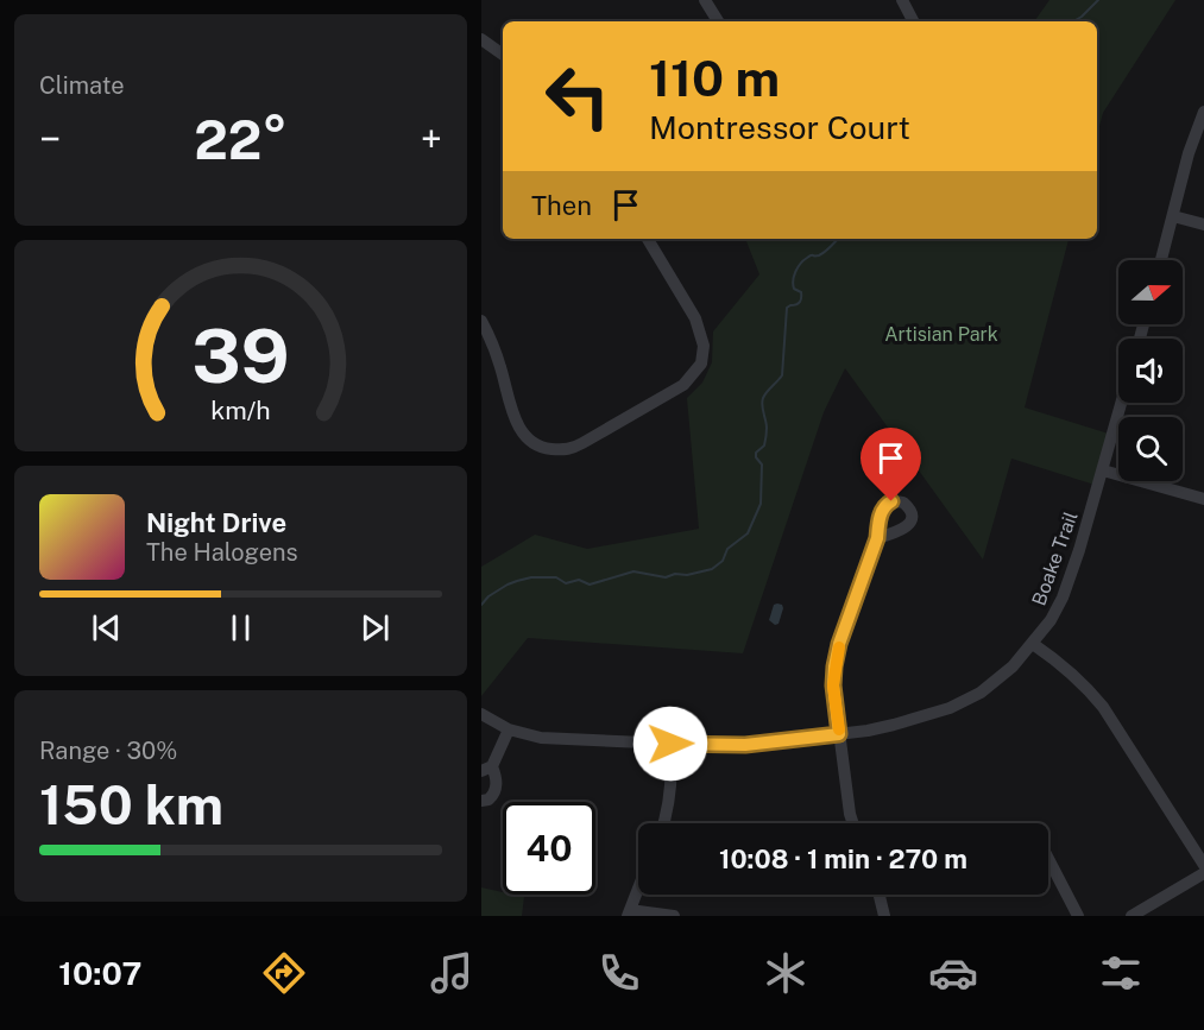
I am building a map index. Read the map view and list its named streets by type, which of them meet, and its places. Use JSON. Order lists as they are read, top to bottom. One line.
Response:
{"streets":{"street":["Boake Trail"]},"parks":["Artisian Park"],"north":"right","page":{"tile":["Climate",["Range · 30%","150 km"]],"turn":["110 m","Montressor Court"],"heat":["−","22°","+"],"then":"Then","song":["Night Drive","The Halogens"],"limit":"40","trip":"10:08 · 1 min · 270 m","tabs":"10:07","gauge":["39","km/h"]}}
